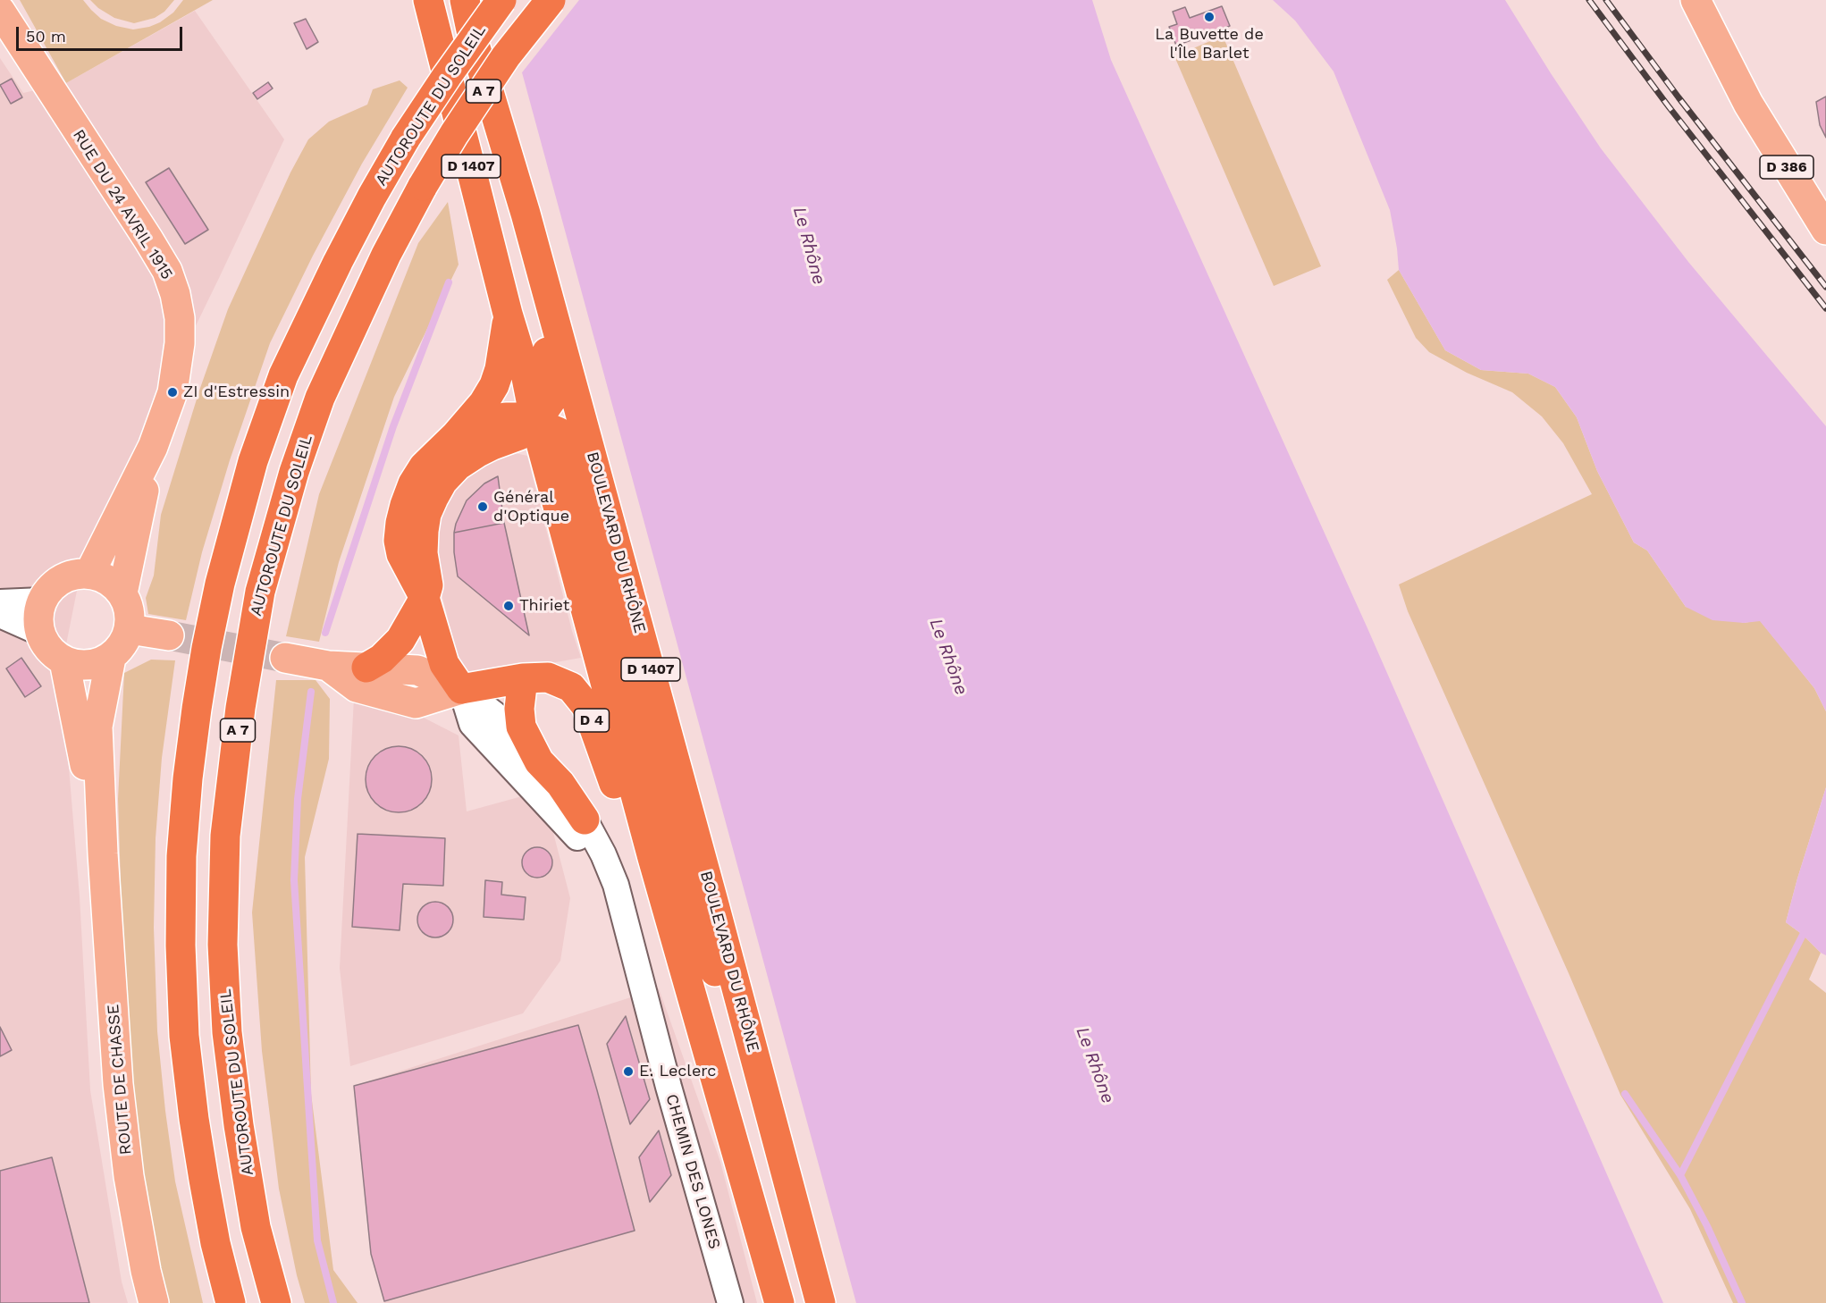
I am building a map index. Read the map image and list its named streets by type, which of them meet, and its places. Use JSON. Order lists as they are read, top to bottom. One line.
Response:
{"streets":{"highway":["A 7","AUTOROUTE DU SOLEIL","D 1407","BOULEVARD DU RHÔNE","D 4"],"main road":["D 386","RUE DU 24 AVRIL 1915","ROUTE DE CHASSE","CHEMIN DES LONES"]},"crossings":[["D 1407","D 4"],["RUE DU 24 AVRIL 1915","ROUTE DE CHASSE"],["D 4","CHEMIN DES LONES"]],"water":["Le Rhône"],"places":["La Buvette de l'Île Barlet","ZI d'Estressin","Général d'Optique","Thiriet","E. Leclerc"],"scale_bar":"50 m"}
